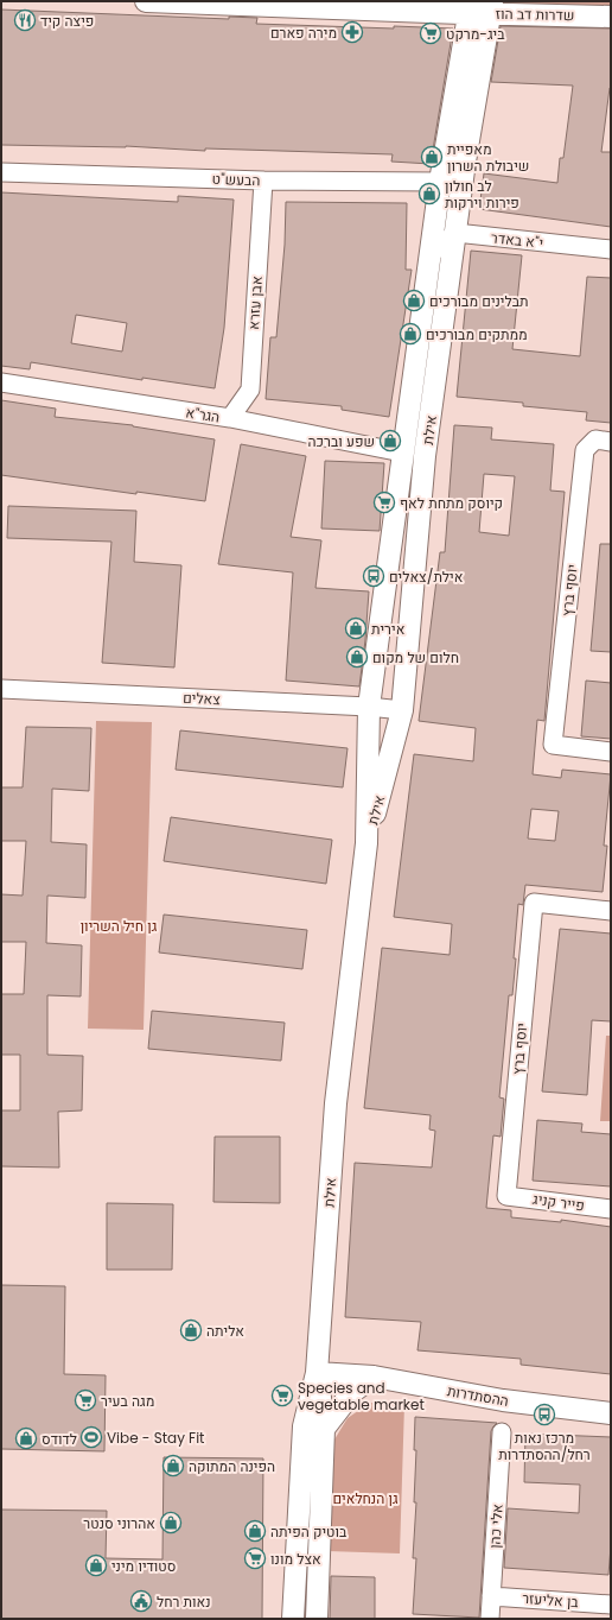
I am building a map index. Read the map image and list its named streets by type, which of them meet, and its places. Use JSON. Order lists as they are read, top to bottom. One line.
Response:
{"streets":{"street":["שדרות דב הוז","הבעש\"ט","י\"א באדר","אבן עזרא","הגר\"א","אילת","יוסף ברץ","צאלים","פייר קניג","ההסתדרות","אלי כהן","בן אליעזר"]},"crossings":[["שדרות דב הוז","אילת"],["הבעש\"ט","אבן עזרא"],["הבעש\"ט","אילת"],["י\"א באדר","אילת"],["אבן עזרא","הגר\"א"],["הגר\"א","אילת"],["אילת","צאלים"],["אילת","ההסתדרות"],["יוסף ברץ","פייר קניג"],["אלי כהן","בן אליעזר"]],"parks":["גן חיל השריון","גן הנחלאים"],"places":{"restaurant":["פיצה קיד"],"pharmacy":["מירה פארם"],"supermarket":["ביג-מרקט","קיוסק מתחת לאף","Species and vegetable market","מגה בעיר","אצל מונו"],"shop":["מאפיית שיבולת השרון","לב חולון פירות וירקות","תבלינים מבורכים","ממתקים מבורכים","שפע וברכה","אירית","חלום של מקום","אליתה","לדודס","הפינה המתוקה","אהרוני סנטר","בוטיק הפיתה","סטודיו מיני"],"bus stop":["אילת/צאלים","מרכז נאות רחל/ההסתדרות"],"sports":["Vibe - Stay Fit"],"public building":["נאות רחל"]}}
